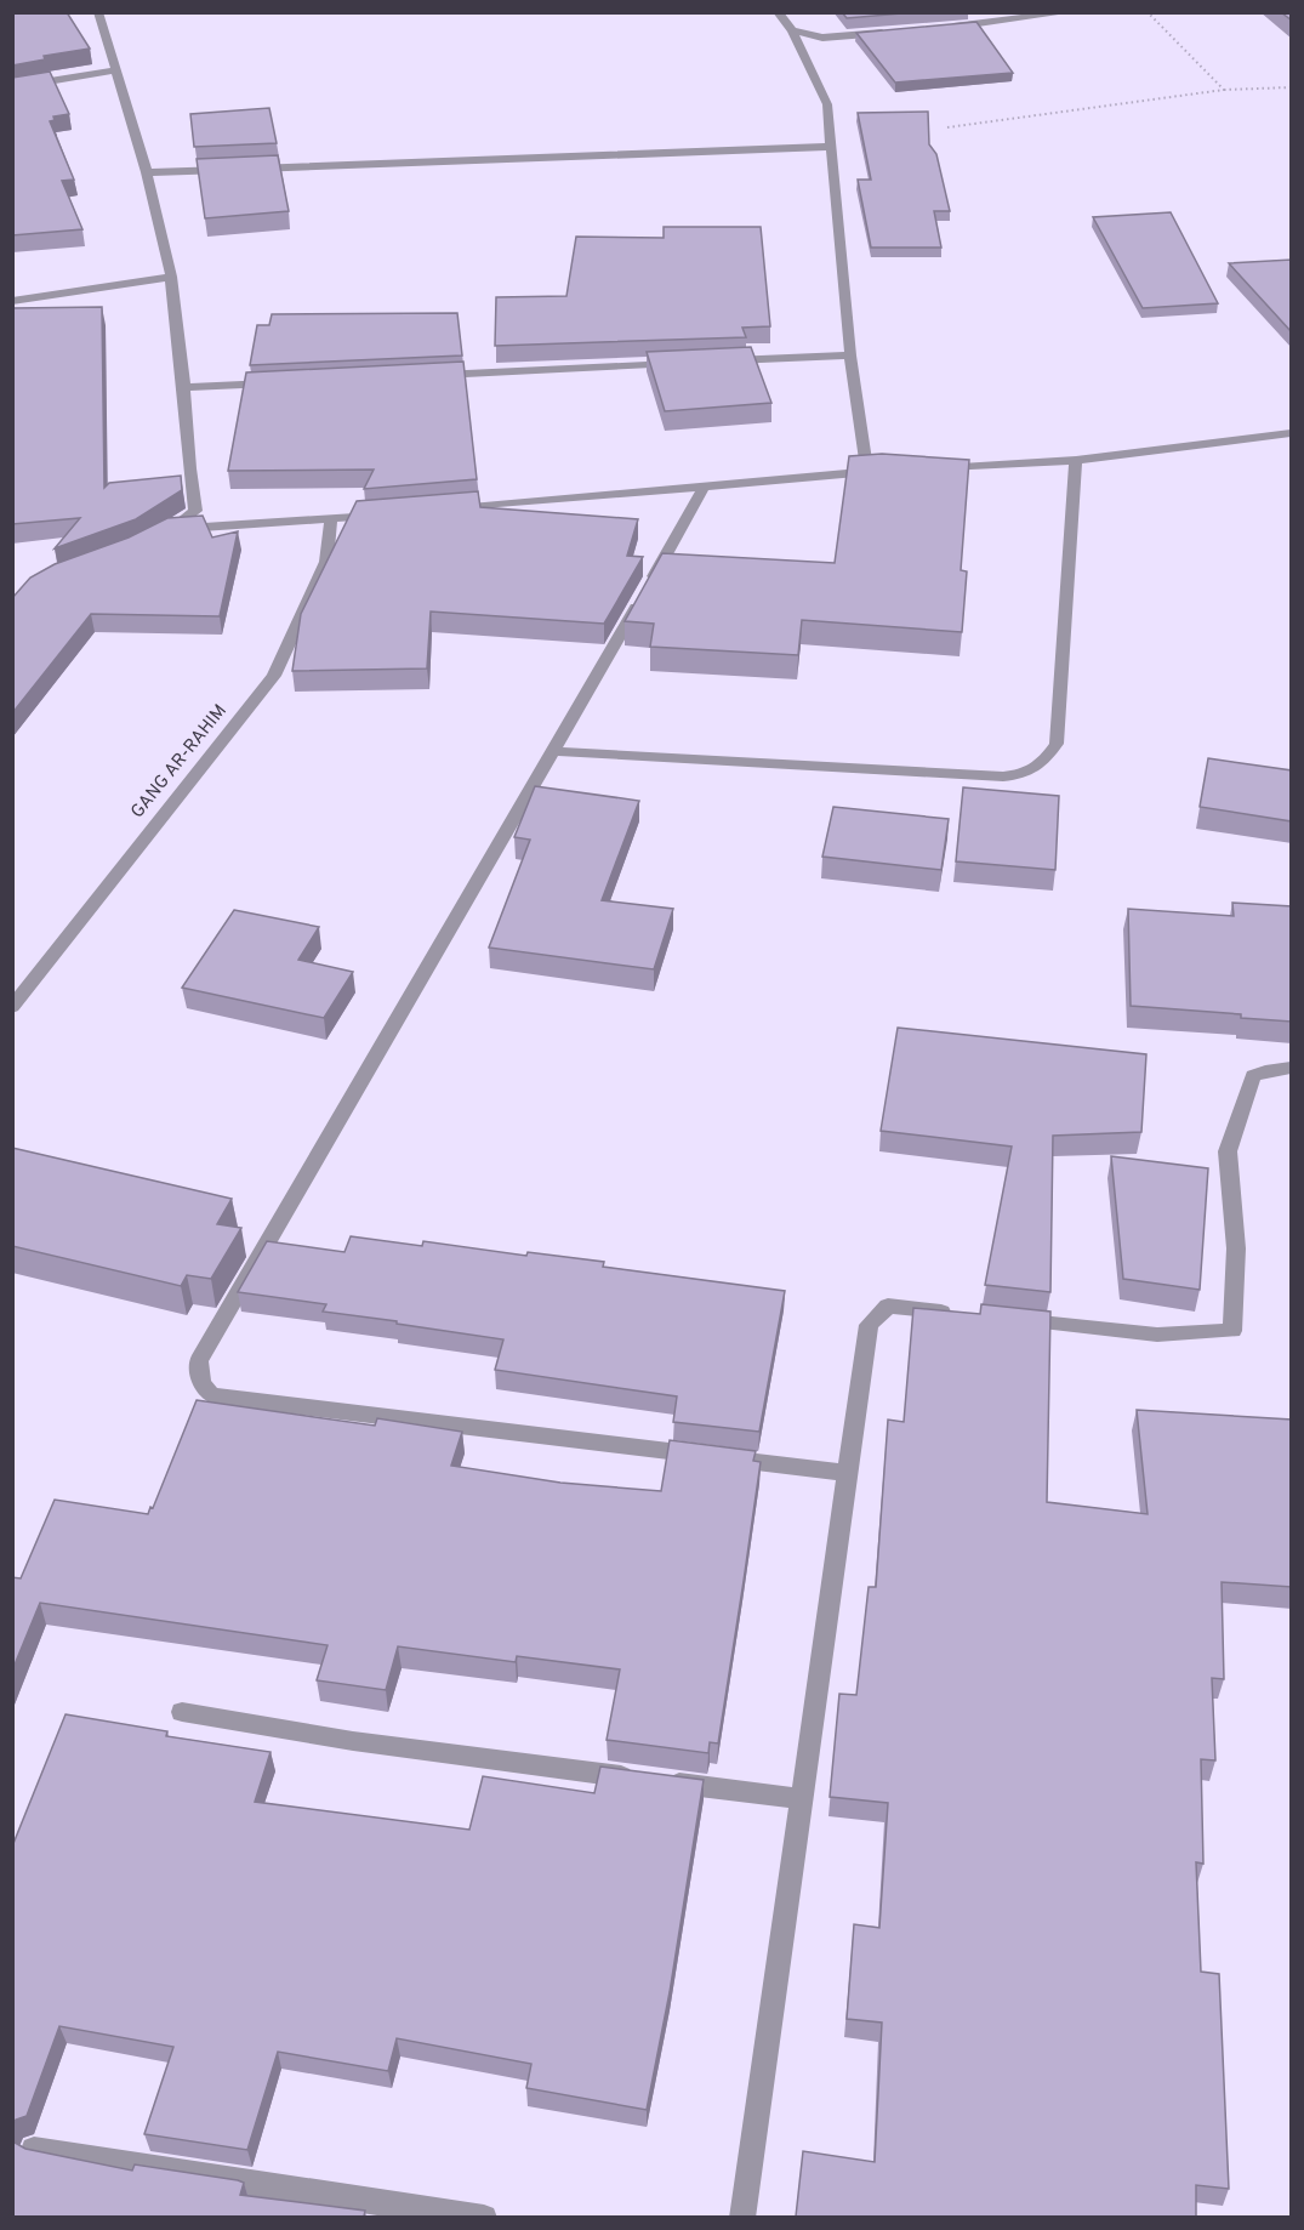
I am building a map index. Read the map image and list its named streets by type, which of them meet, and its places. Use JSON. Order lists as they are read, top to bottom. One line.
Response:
{"streets":{"street":["GANG AR-RAHIM"]}}
